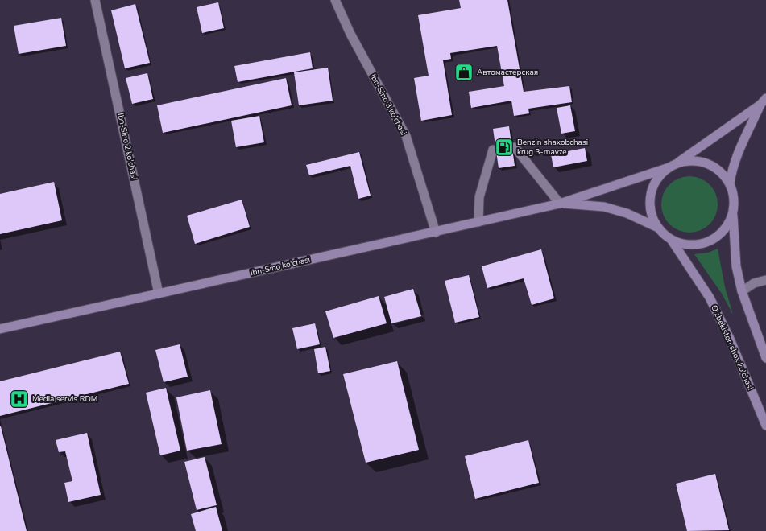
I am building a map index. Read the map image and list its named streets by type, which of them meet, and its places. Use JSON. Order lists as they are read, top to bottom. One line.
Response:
{"streets":{"main road":["Ibn-Sino ko'chasi","O'zbekiston shox ko'chasi"],"street":["Ibn-Sino 3 ko'chasi","Ibn-Sino 2 ko'chasi"]},"crossings":[["Ibn-Sino 3 ko'chasi","Ibn-Sino ko'chasi"],["Ibn-Sino 2 ko'chasi","Ibn-Sino ko'chasi"]],"places":{"shop":["Автомастерская"],"fuel station":["Benzin shaxobchasi krug 3-mavze"],"hospital":["Media servis RDM"]}}
